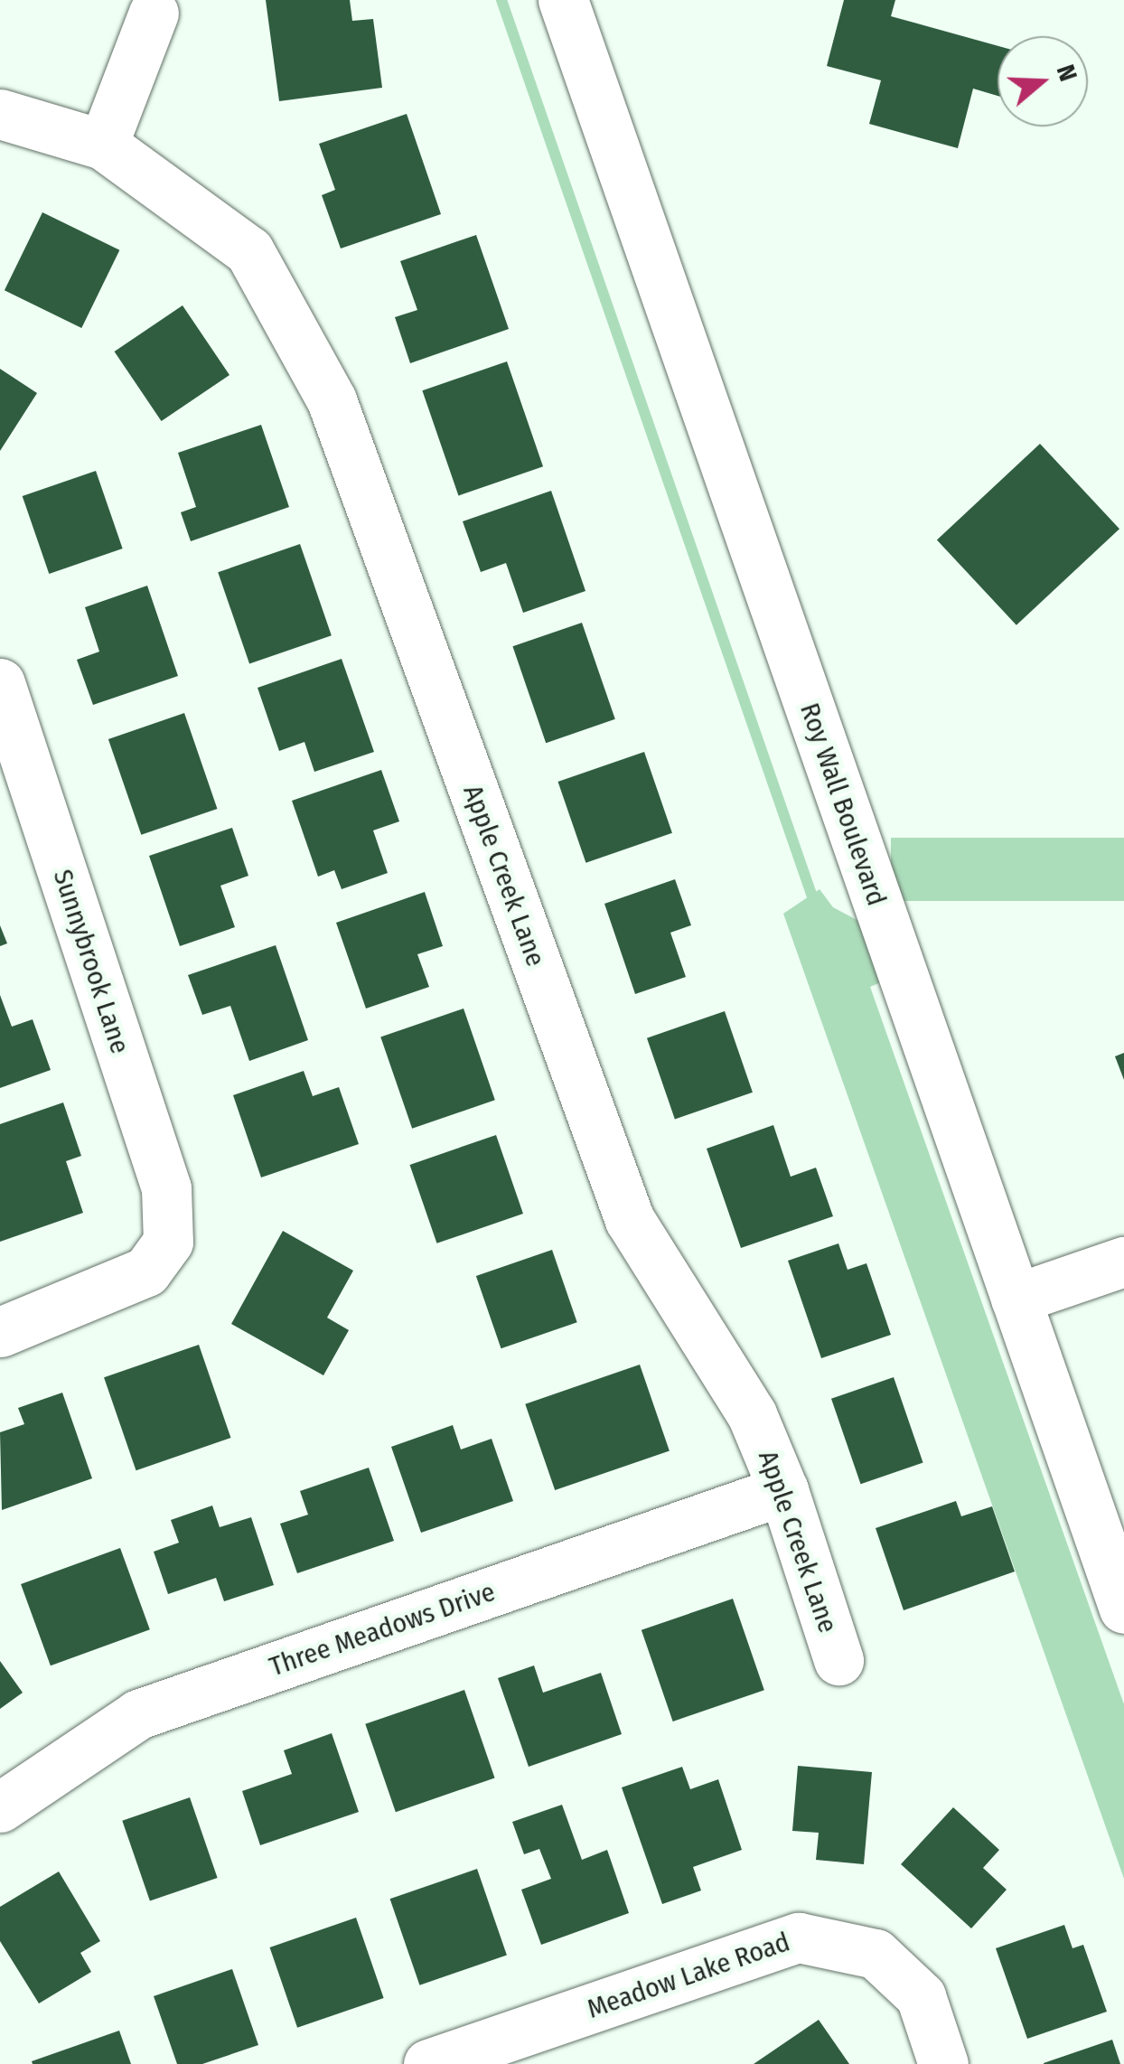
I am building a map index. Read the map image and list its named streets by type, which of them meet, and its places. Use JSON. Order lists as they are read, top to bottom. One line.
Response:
{"streets":{"street":["Roy Wall Boulevard","Apple Creek Lane","Sunnybrook Lane","Three Meadows Drive","Meadow Lake Road"]},"crossings":[["Apple Creek Lane","Three Meadows Drive"]],"north":"right"}
